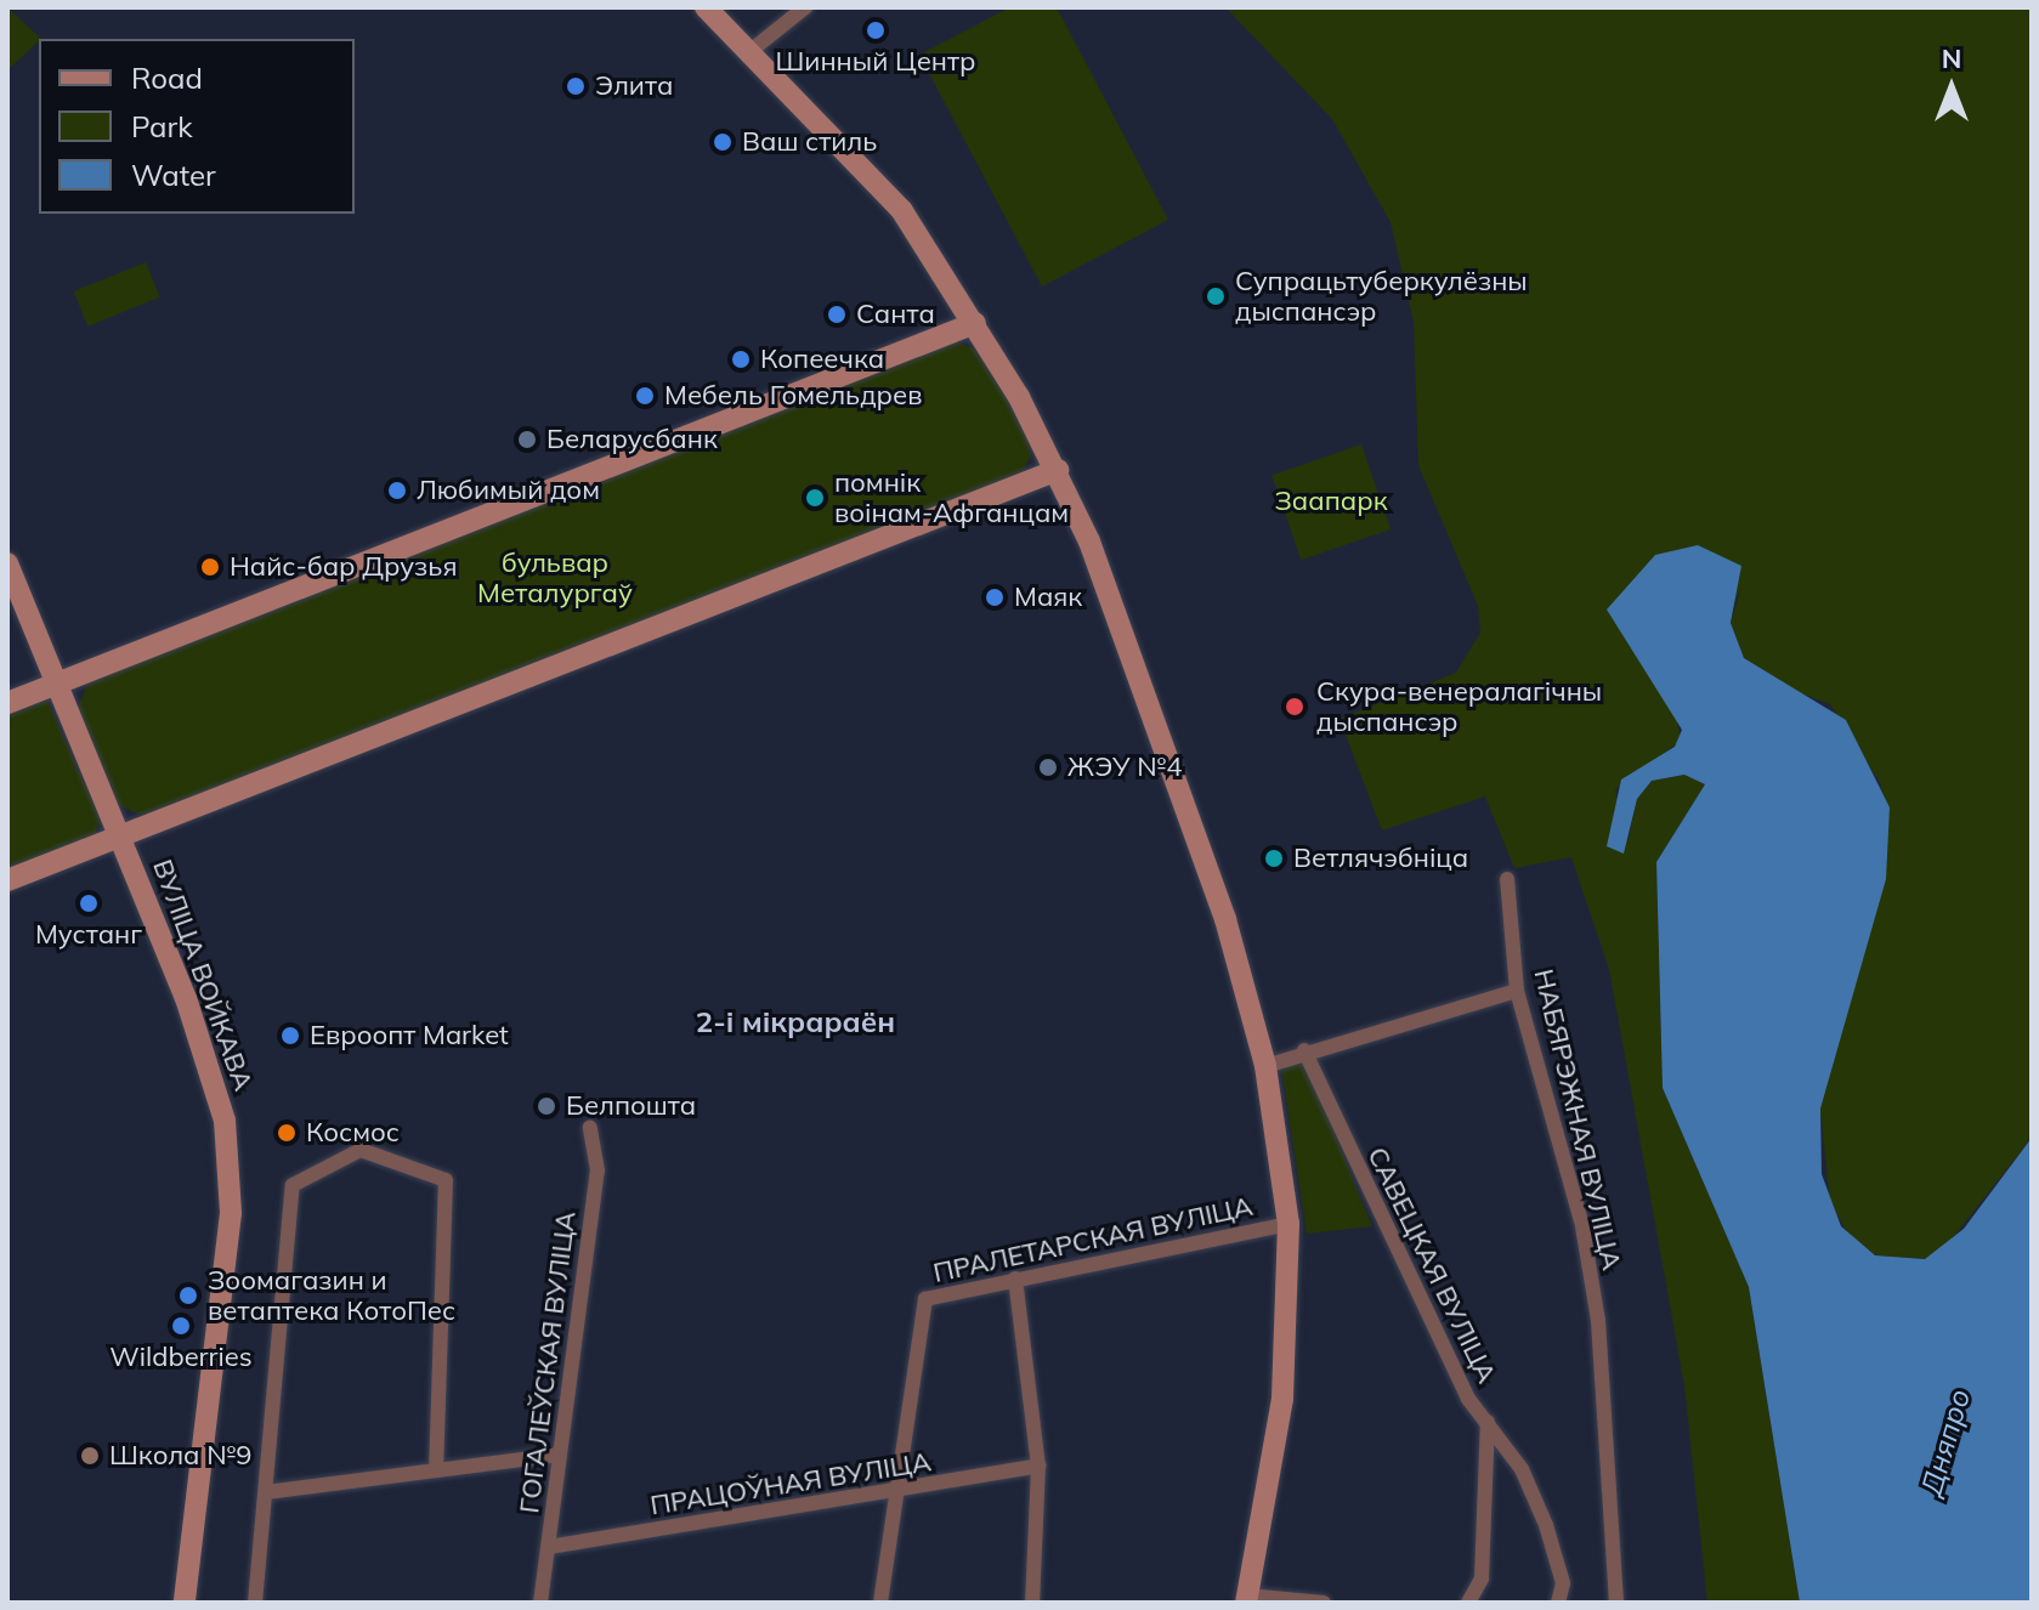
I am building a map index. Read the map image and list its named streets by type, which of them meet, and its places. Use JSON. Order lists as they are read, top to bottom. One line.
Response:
{"streets":{"main road":["ВУЛІЦА ВОЙКАВА"],"street":["НАБЯРЭЖНАЯ ВУЛІЦА","ПРАЛЕТАРСКАЯ ВУЛІЦА","САВЕЦКАЯ ВУЛІЦА","ГОГАЛЕЎСКАЯ ВУЛІЦА","ПРАЦОЎНАЯ ВУЛІЦА"]},"crossings":[["ПРАЛЕТАРСКАЯ ВУЛІЦА","ПРАЦОЎНАЯ ВУЛІЦА"],["ГОГАЛЕЎСКАЯ ВУЛІЦА","ПРАЦОЎНАЯ ВУЛІЦА"]],"districts":["2-і мікрараён"],"water":["Дняпро"],"parks":["Заапарк","бульвар Металургаў"],"places":["Шинный Центр","Элита","Ваш стиль","Супрацьтуберкулёзны дыспансэр","Санта","Копеечка","Мебель Гомельдрев","Беларусбанк","Любимый дом","помнік воінам-Афганцам","Найс-бар Друзья","Маяк","Скура-венералагічны дыспансэр","ЖЭУ №4","Ветлячэбніца","Мустанг","Евроопт Market","Белпошта","Космос","Зоомагазин и ветаптека КотоПес","Wildberries","Школа №9"],"legend":["Road","Park","Water"],"north":"top"}
